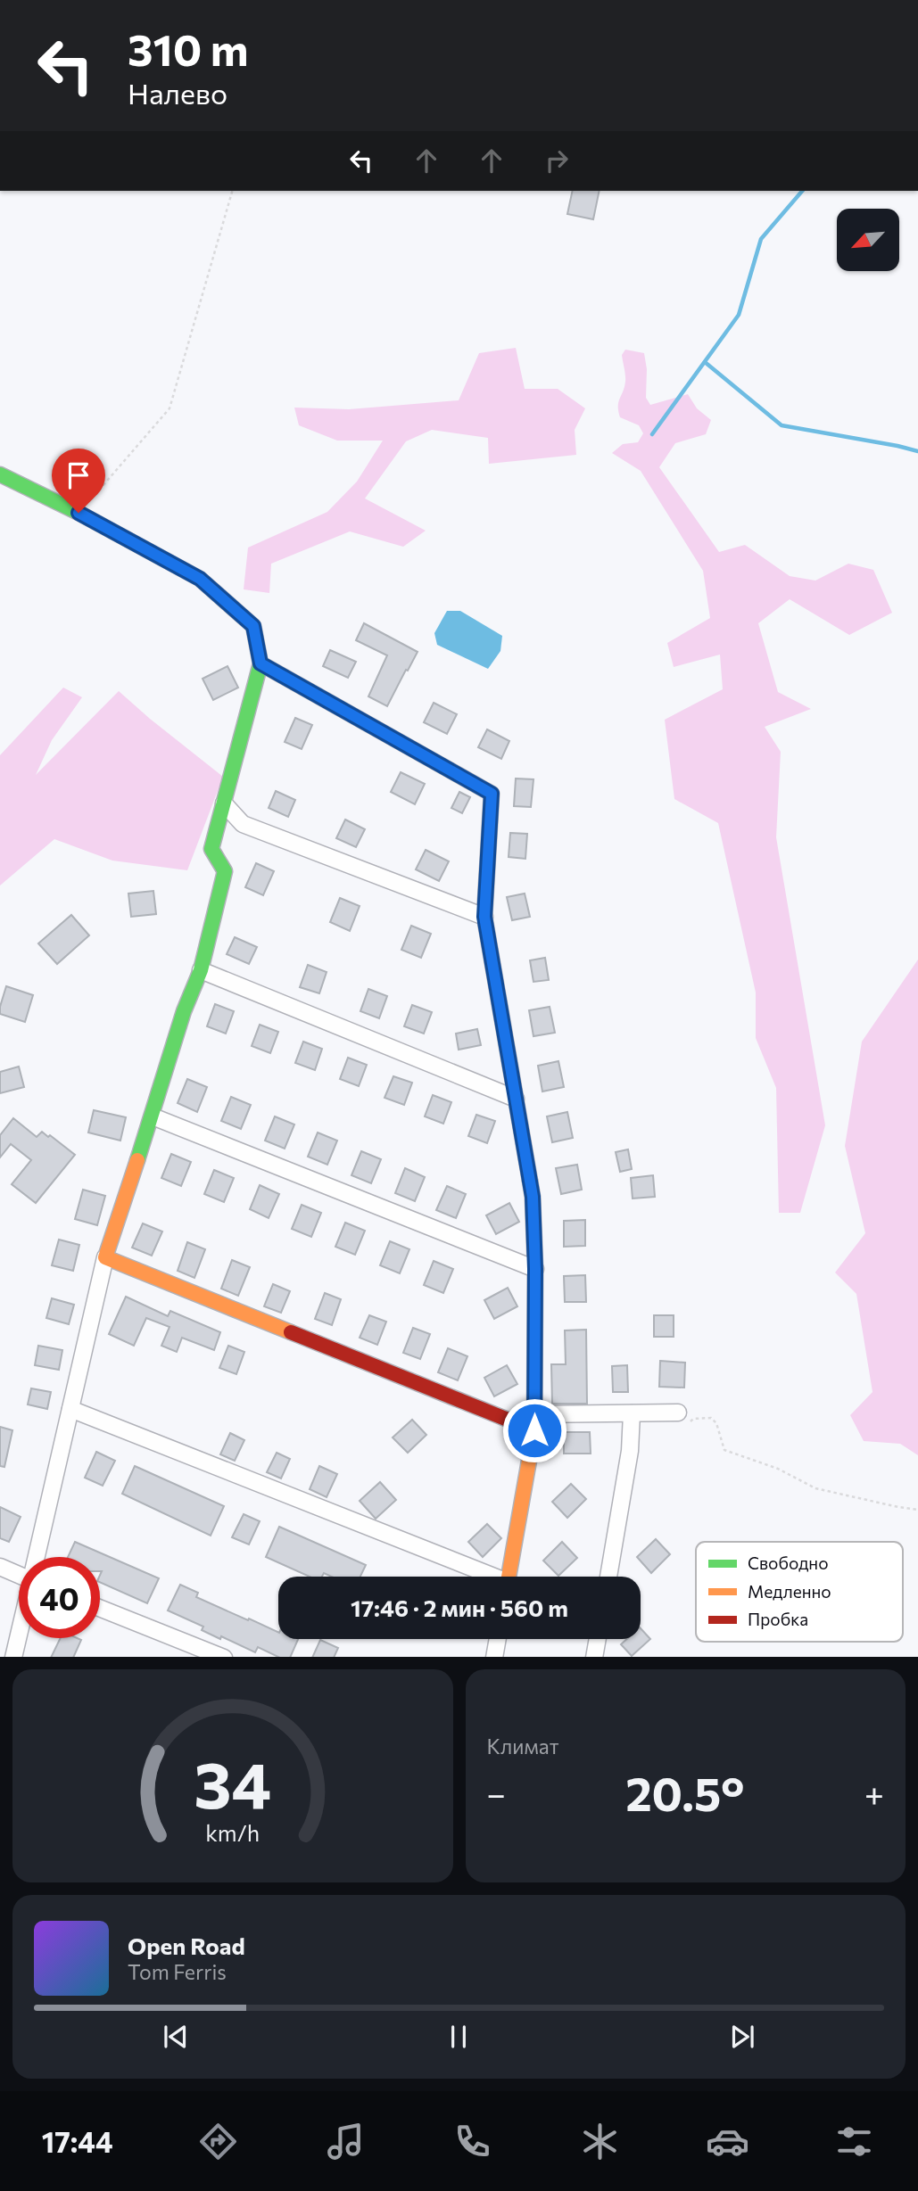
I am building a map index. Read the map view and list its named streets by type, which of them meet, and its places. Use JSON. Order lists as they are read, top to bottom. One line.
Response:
{"legend":["Свободно","Медленно","Пробка"],"north":"bottom left","page":{"turn":["310 m","Налево"],"limit":"40","trip":"17:46 · 2 мин · 560 m","tile":"Климат","heat":["−","20.5°","+"],"song":["Open Road","Tom Ferris"],"tabs":"17:44","gauge":["34","km/h"]}}
